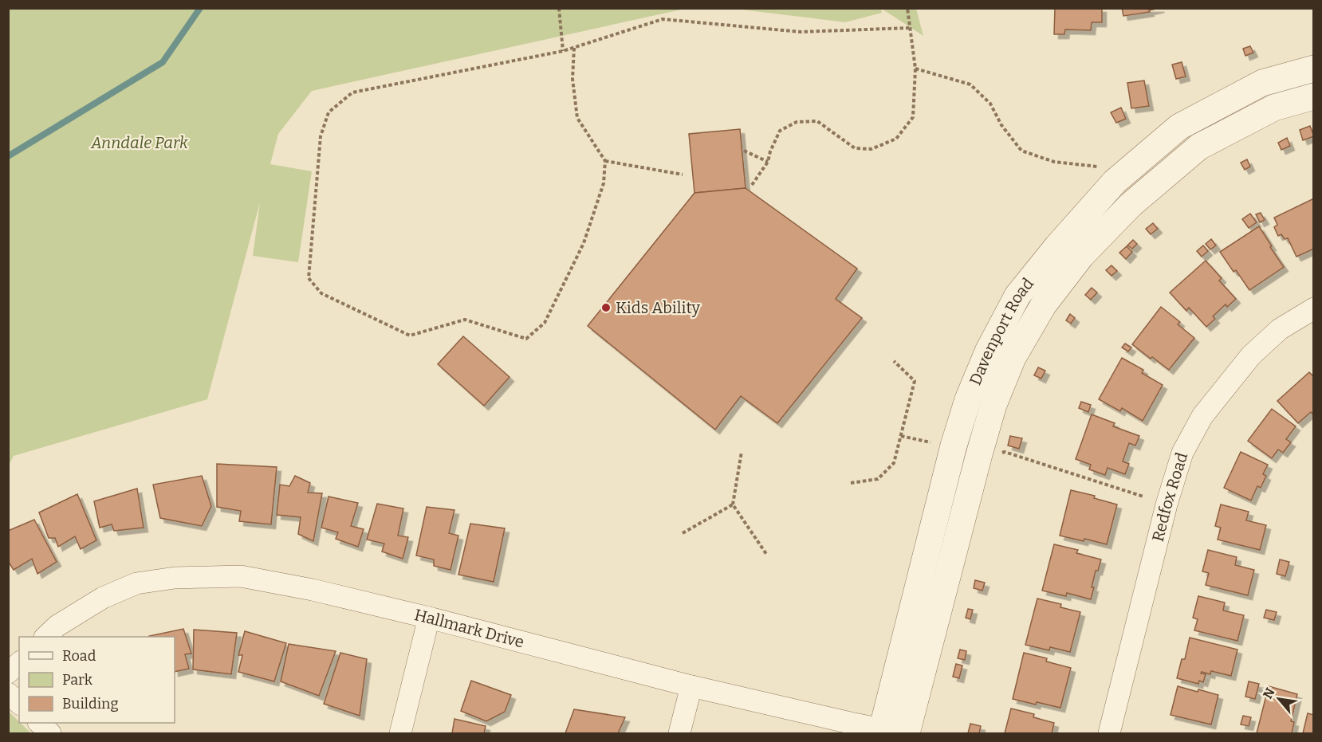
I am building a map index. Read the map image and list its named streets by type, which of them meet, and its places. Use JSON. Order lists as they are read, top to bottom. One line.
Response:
{"streets":{"street":["Davenport Road","Redfox Road","Hallmark Drive"]},"crossings":[["Davenport Road","Hallmark Drive"]],"parks":["Anndale Park"],"places":["Kids Ability"],"legend":["Road","Park","Building"],"north":"top left"}
